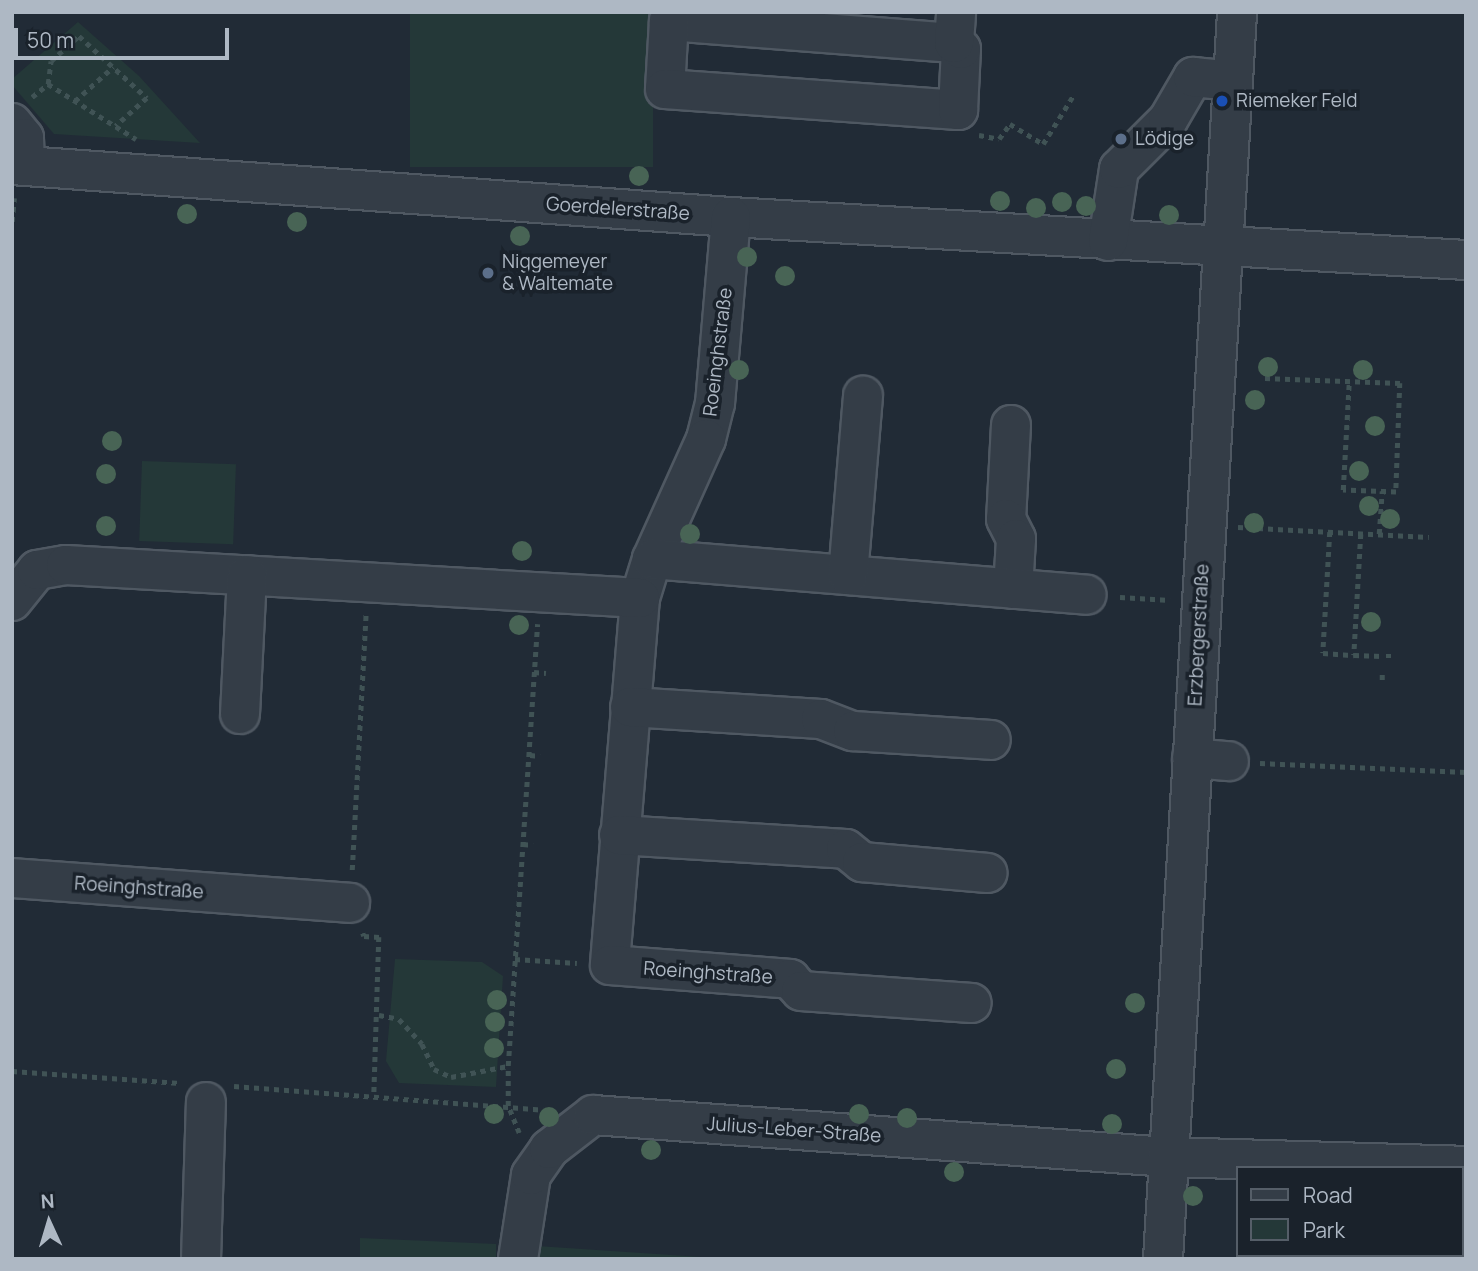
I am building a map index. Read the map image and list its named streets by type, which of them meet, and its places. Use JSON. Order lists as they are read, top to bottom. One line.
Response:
{"streets":{"street":["Goerdelerstraße","Roeinghstraße","Erzbergerstraße","Julius-Leber-Straße"]},"crossings":[["Goerdelerstraße","Roeinghstraße"],["Goerdelerstraße","Erzbergerstraße"],["Erzbergerstraße","Julius-Leber-Straße"]],"places":["Riemeker Feld","Lödige","Niggemeyer & Waltemate"],"legend":["Road","Park"],"scale_bar":"50 m","north":"top"}
